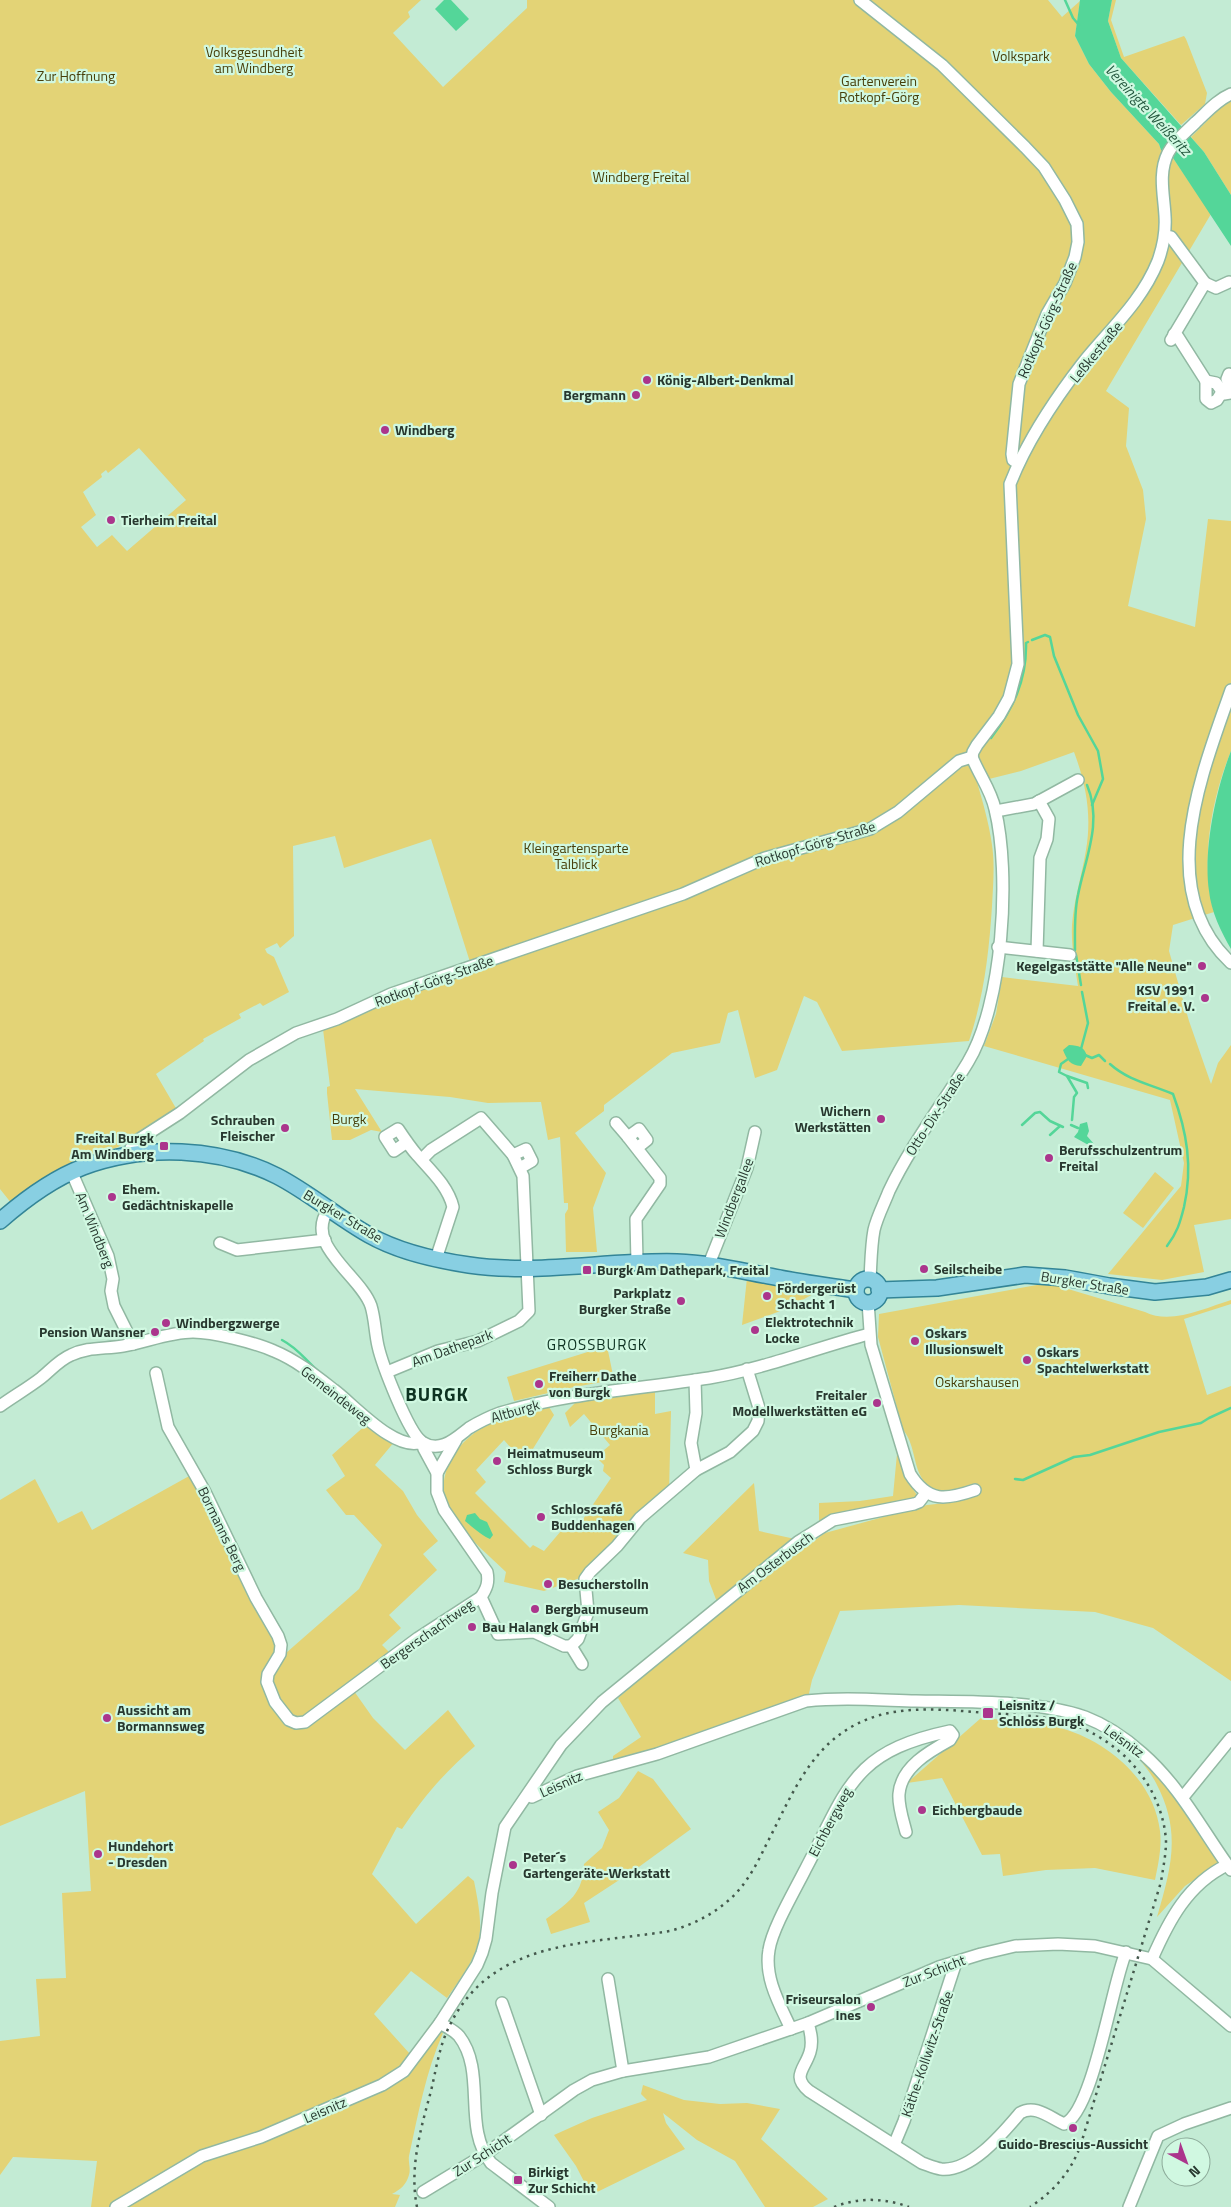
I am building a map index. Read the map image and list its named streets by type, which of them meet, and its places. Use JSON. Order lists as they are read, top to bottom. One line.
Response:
{"streets":{"main road":["Burgker Straße"],"street":["Rotkopf-Görg-Straße","Leßkestraße","Otto-Dix-Straße","Windbergallee","Am Windberg","Am Dathepark","Gemeindeweg","Altburgk","Bormanns Berg","Am Osterbusch","Bergerschachtweg","Leisnitz","Eichbergweg","Zur Schicht","Käthe-Kollwitz-Straße"]},"crossings":[["Rotkopf-Görg-Straße","Leßkestraße"],["Rotkopf-Görg-Straße","Otto-Dix-Straße"],["Rotkopf-Görg-Straße","Burgker Straße"],["Otto-Dix-Straße","Burgker Straße"],["Windbergallee","Burgker Straße"],["Burgker Straße","Am Windberg"],["Burgker Straße","Am Dathepark"],["Am Windberg","Gemeindeweg"],["Gemeindeweg","Altburgk"],["Gemeindeweg","Bergerschachtweg"],["Altburgk","Bergerschachtweg"],["Bormanns Berg","Bergerschachtweg"],["Am Osterbusch","Leisnitz"],["Leisnitz","Zur Schicht"],["Eichbergweg","Zur Schicht"],["Zur Schicht","Käthe-Kollwitz-Straße"]],"districts":["GROSSBURGK","BURGK"],"water":["Vereinigte Weißeritz"],"parks":["Volksgesundheit am Windberg","Volkspark","Zur Hoffnung","Gartenverein Rotkopf-Görg","Windberg Freital","Kleingartensparte Talblick","Burgk","Oskarshausen","Burgkania"],"places":{"other":["König-Albert-Denkmal","Bergmann","Windberg","Tierheim Freital","Kegelgaststätte \"Alle Neune\"","KSV 1991 Freital e. V.","Wichern Werkstätten","Schrauben Fleischer","Berufsschulzentrum Freital","Ehem. Gedächtniskapelle","Seilscheibe","Fördergerüst Schacht 1","Parkplatz Burgker Straße","Windbergzwerge","Elektrotechnik Locke","Pension Wansner","Oskars Illusionswelt","Oskars Spachtelwerkstatt","Freiherr Dathe von Burgk","Freitaler Modellwerkstätten eG","Heimatmuseum Schloss Burgk","Schlosscafé Buddenhagen","Besucherstolln","Bergbaumuseum","Bau Halangk GmbH","Aussicht am Bormannsweg","Eichbergbaude","Hundehort - Dresden","Peter´s Gartengeräte-Werkstatt","Friseursalon Ines","Guido-Brescius-Aussicht"],"transit":["Freital Burgk Am Windberg","Burgk Am Dathepark, Freital","Leisnitz / Schloss Burgk","Birkigt Zur Schicht"]},"north":"bottom right"}
